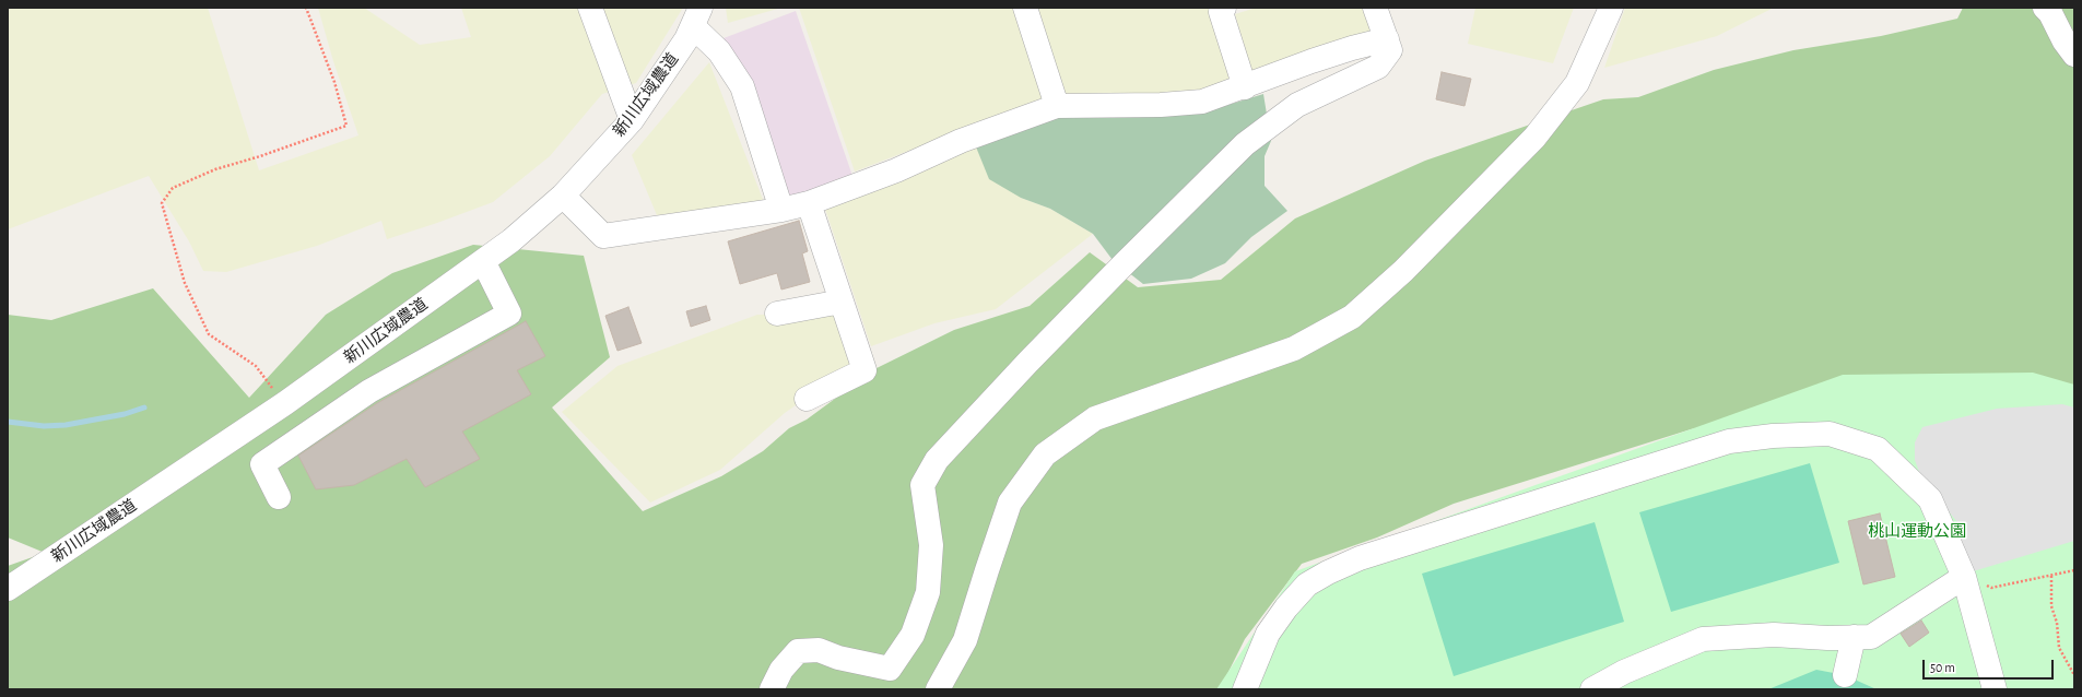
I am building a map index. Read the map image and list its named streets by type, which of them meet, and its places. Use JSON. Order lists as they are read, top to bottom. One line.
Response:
{"streets":{"street":["新川広域農道"]},"parks":["桃山運動公園"],"scale_bar":"50 m"}
